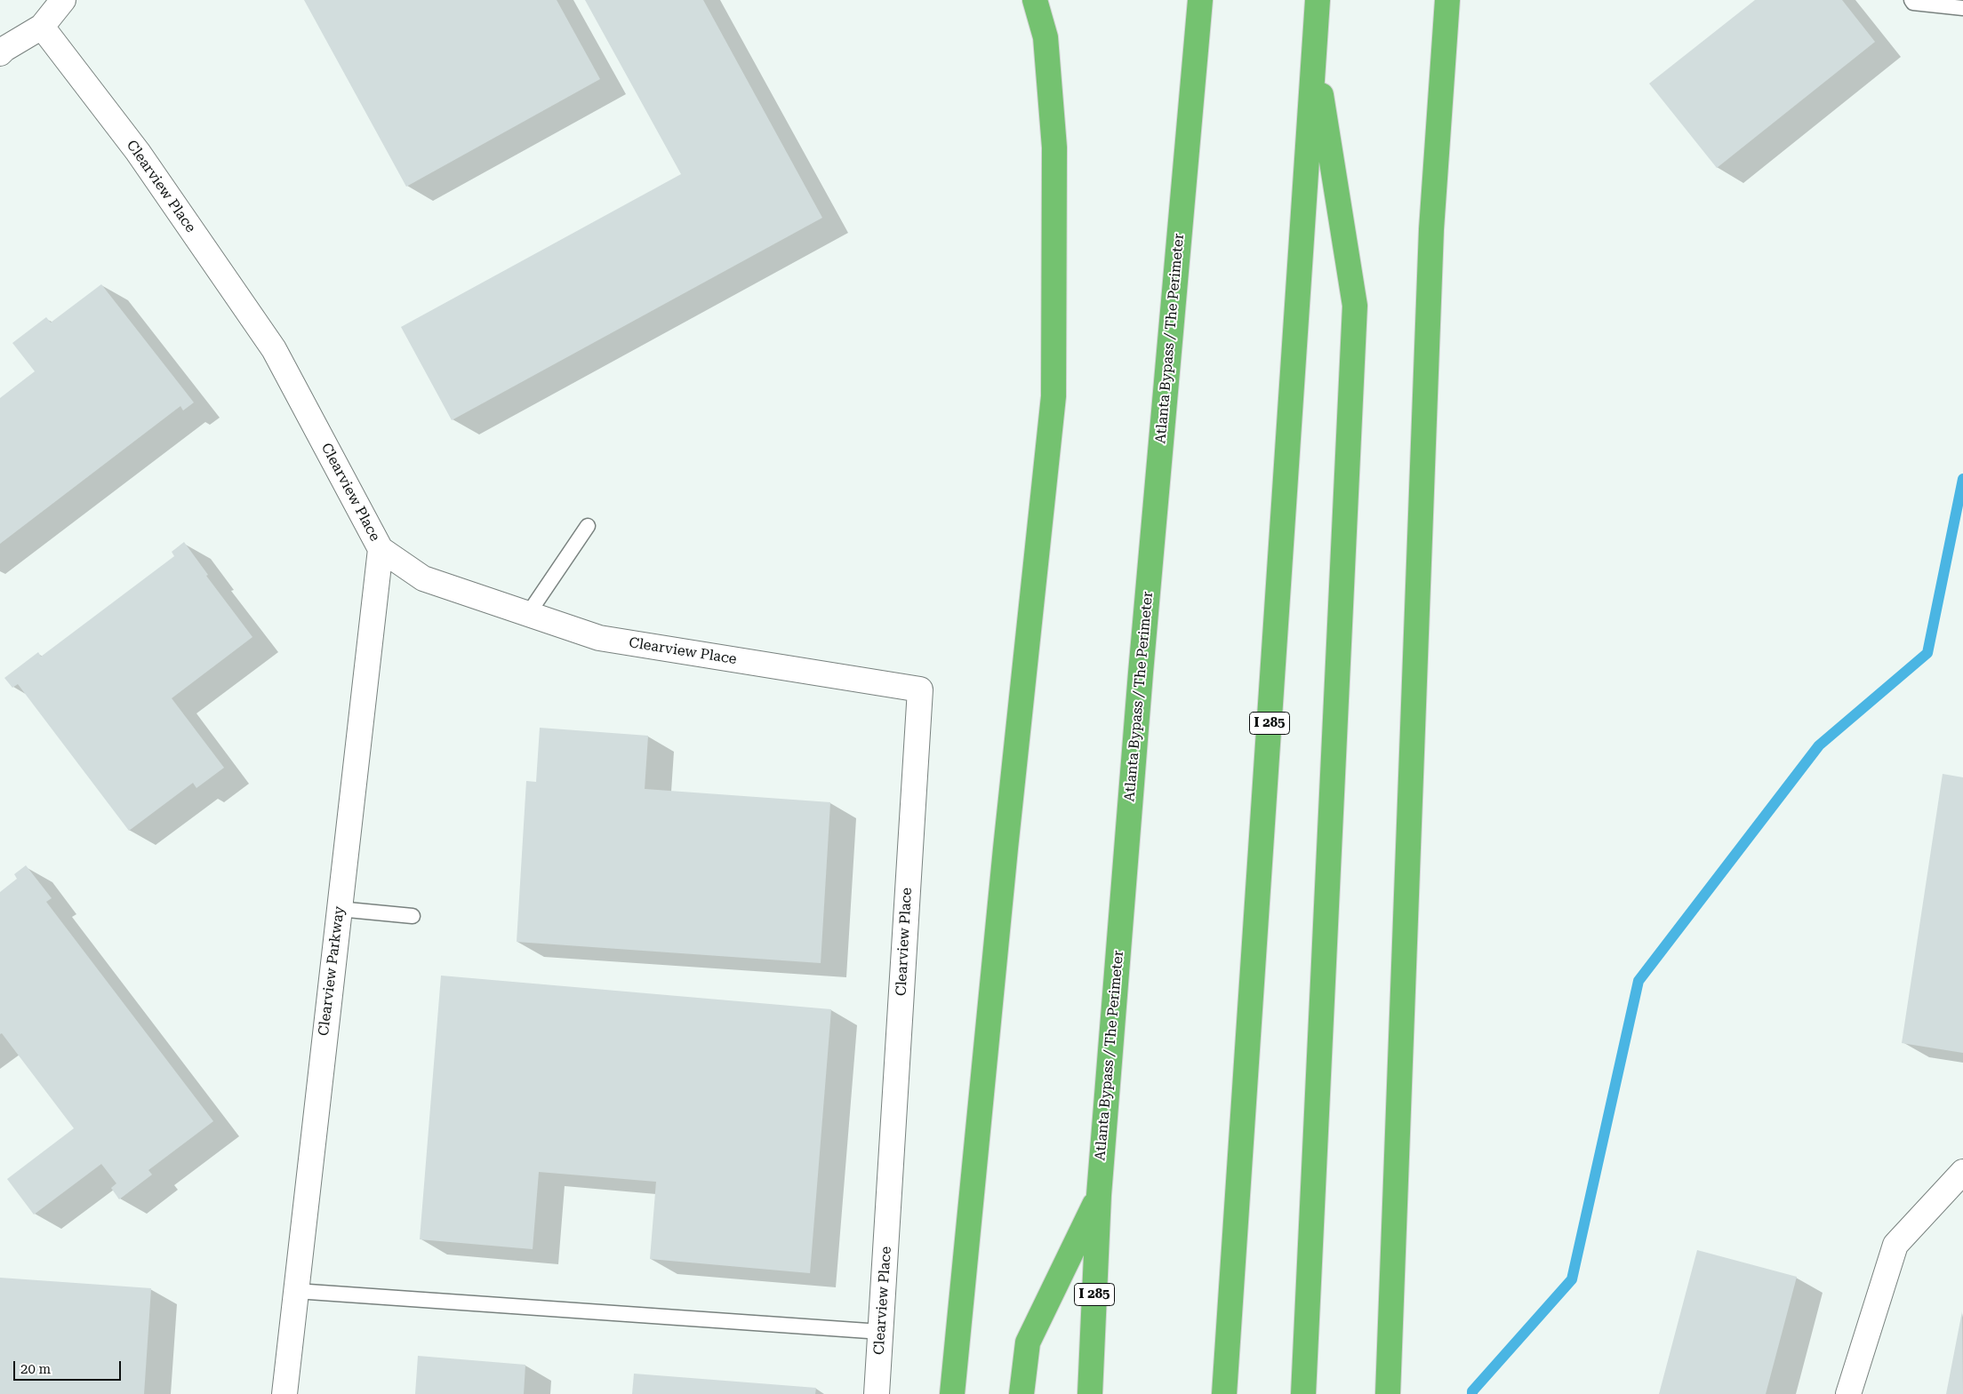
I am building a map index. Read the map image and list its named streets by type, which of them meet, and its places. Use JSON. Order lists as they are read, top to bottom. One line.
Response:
{"streets":{"highway":["Atlanta Bypass / The Perimeter","I 285"],"street":["Clearview Place","Clearview Parkway"]},"crossings":[["Clearview Place","Clearview Parkway"]],"scale_bar":"20 m"}
